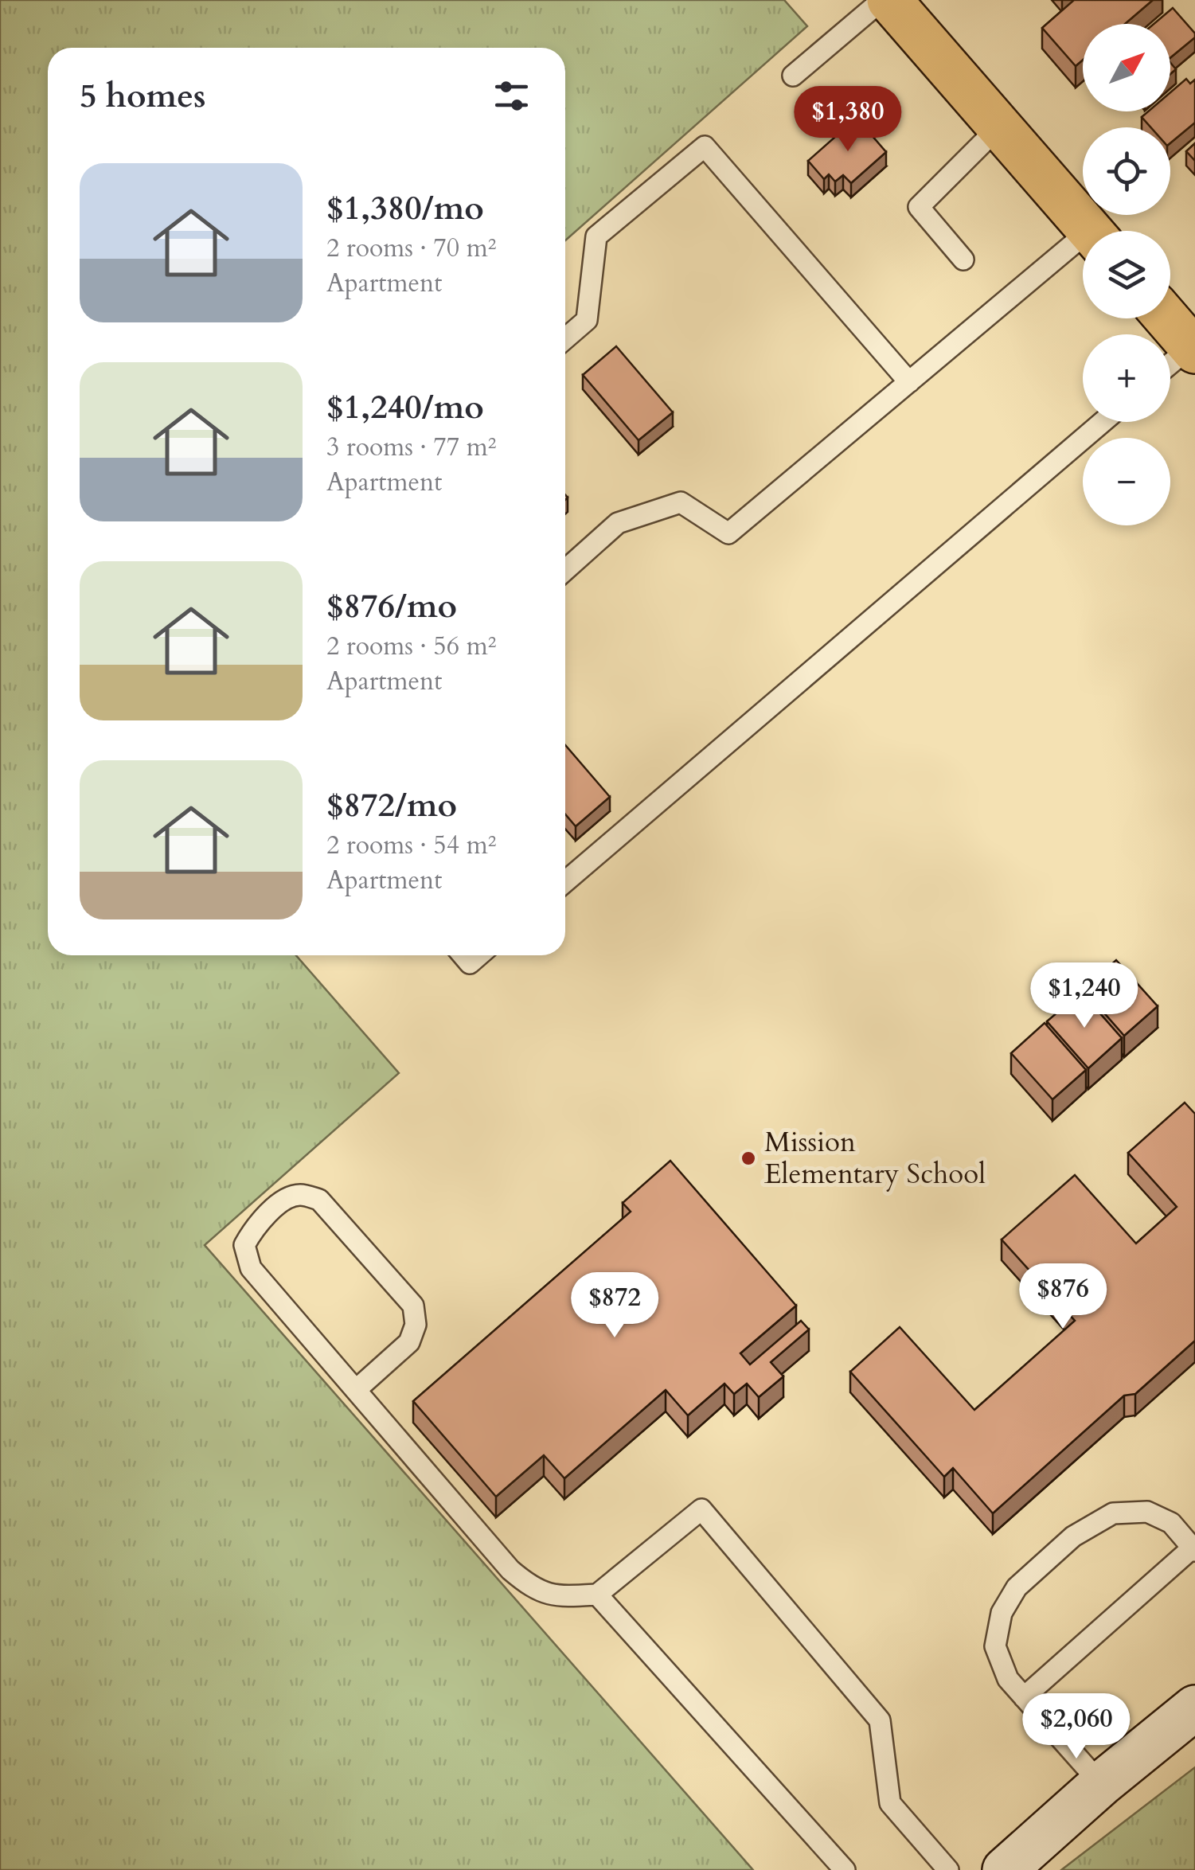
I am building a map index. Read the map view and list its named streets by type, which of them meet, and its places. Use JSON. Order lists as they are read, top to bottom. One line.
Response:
{"places":["Mission Elementary School"],"north":"top right","page":{"map_buttons":["+","−"],"heading":"5 homes","price":["$1,380","$1,240","$876","$872","$2,060"],"list":[{"name":"$1,380/mo","note":"2 rooms · 70 m² · Apartment"},{"name":"$1,240/mo","note":"3 rooms · 77 m² · Apartment"},{"name":"$876/mo","note":"2 rooms · 56 m² · Apartment"},{"name":"$872/mo","note":"2 rooms · 54 m² · Apartment"}]}}
